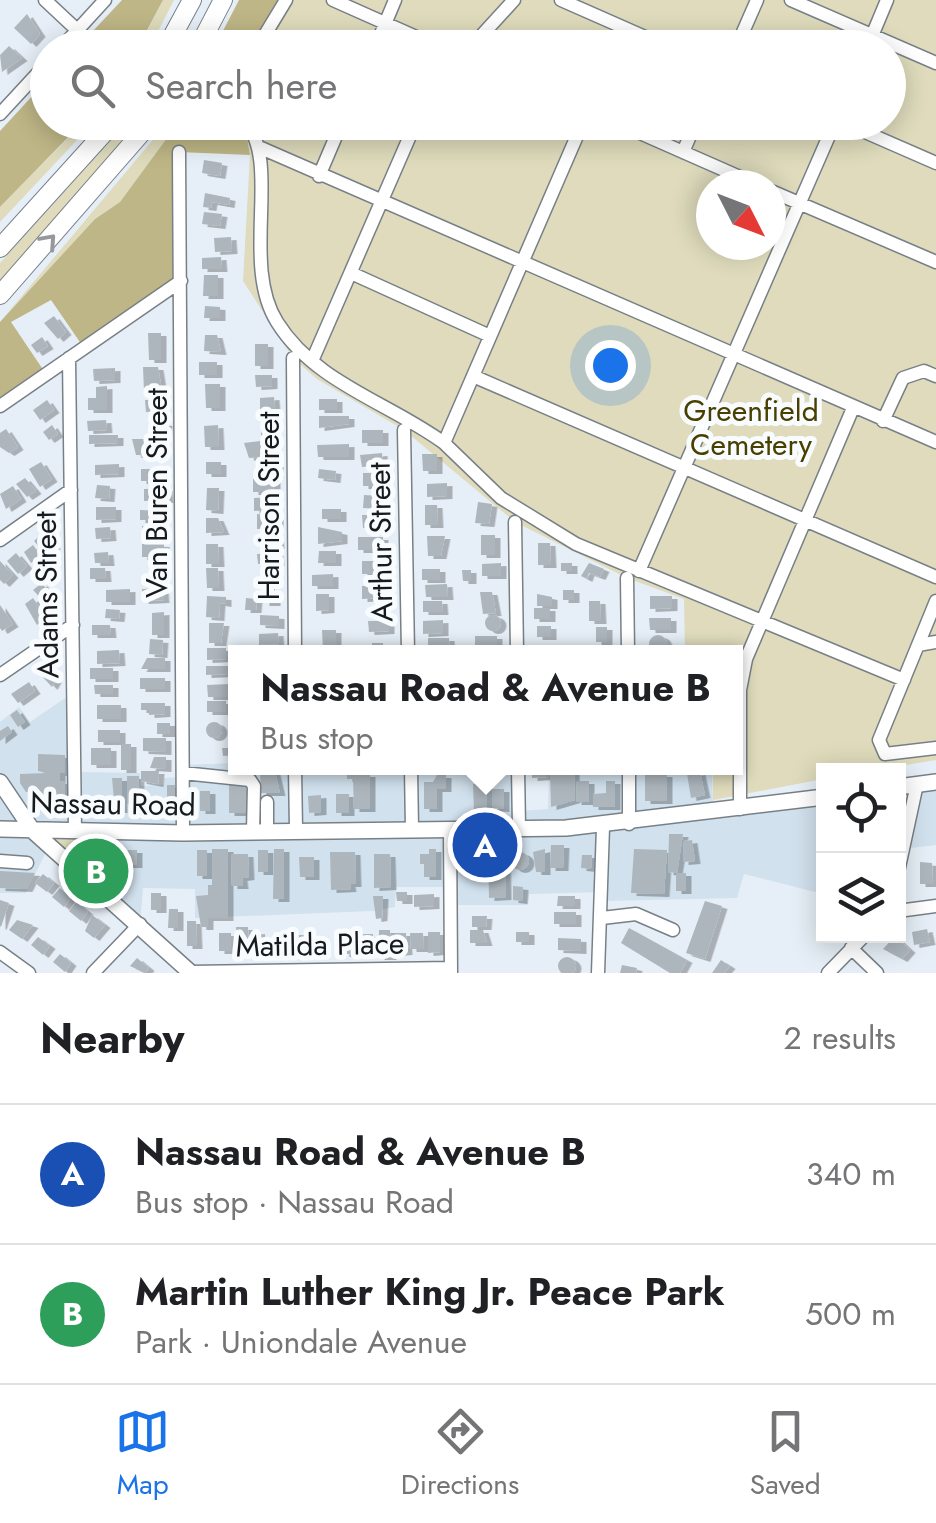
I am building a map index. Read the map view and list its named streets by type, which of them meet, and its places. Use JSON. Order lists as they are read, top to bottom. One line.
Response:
{"streets":{"main road":["Nassau Road"],"street":["Van Buren Street","Harrison Street","Arthur Street","Adams Street","Matilda Place"]},"crossings":[["Van Buren Street","Nassau Road"],["Adams Street","Nassau Road"]],"parks":["Greenfield Cemetery"],"north":"bottom right","page":{"search":"Search here","popup":["Nassau Road & Avenue B","Bus stop"],"pins":["A","B"],"heading":["Nearby","2 results"],"list":[{"mark":"A","name":"Nassau Road & Avenue B","note":"Bus stop · Nassau Road","value":"340 m"},{"mark":"B","name":"Martin Luther King Jr. Peace Park","note":"Park · Uniondale Avenue","value":"500 m"}],"nav":["Map","Directions","Saved"]}}
